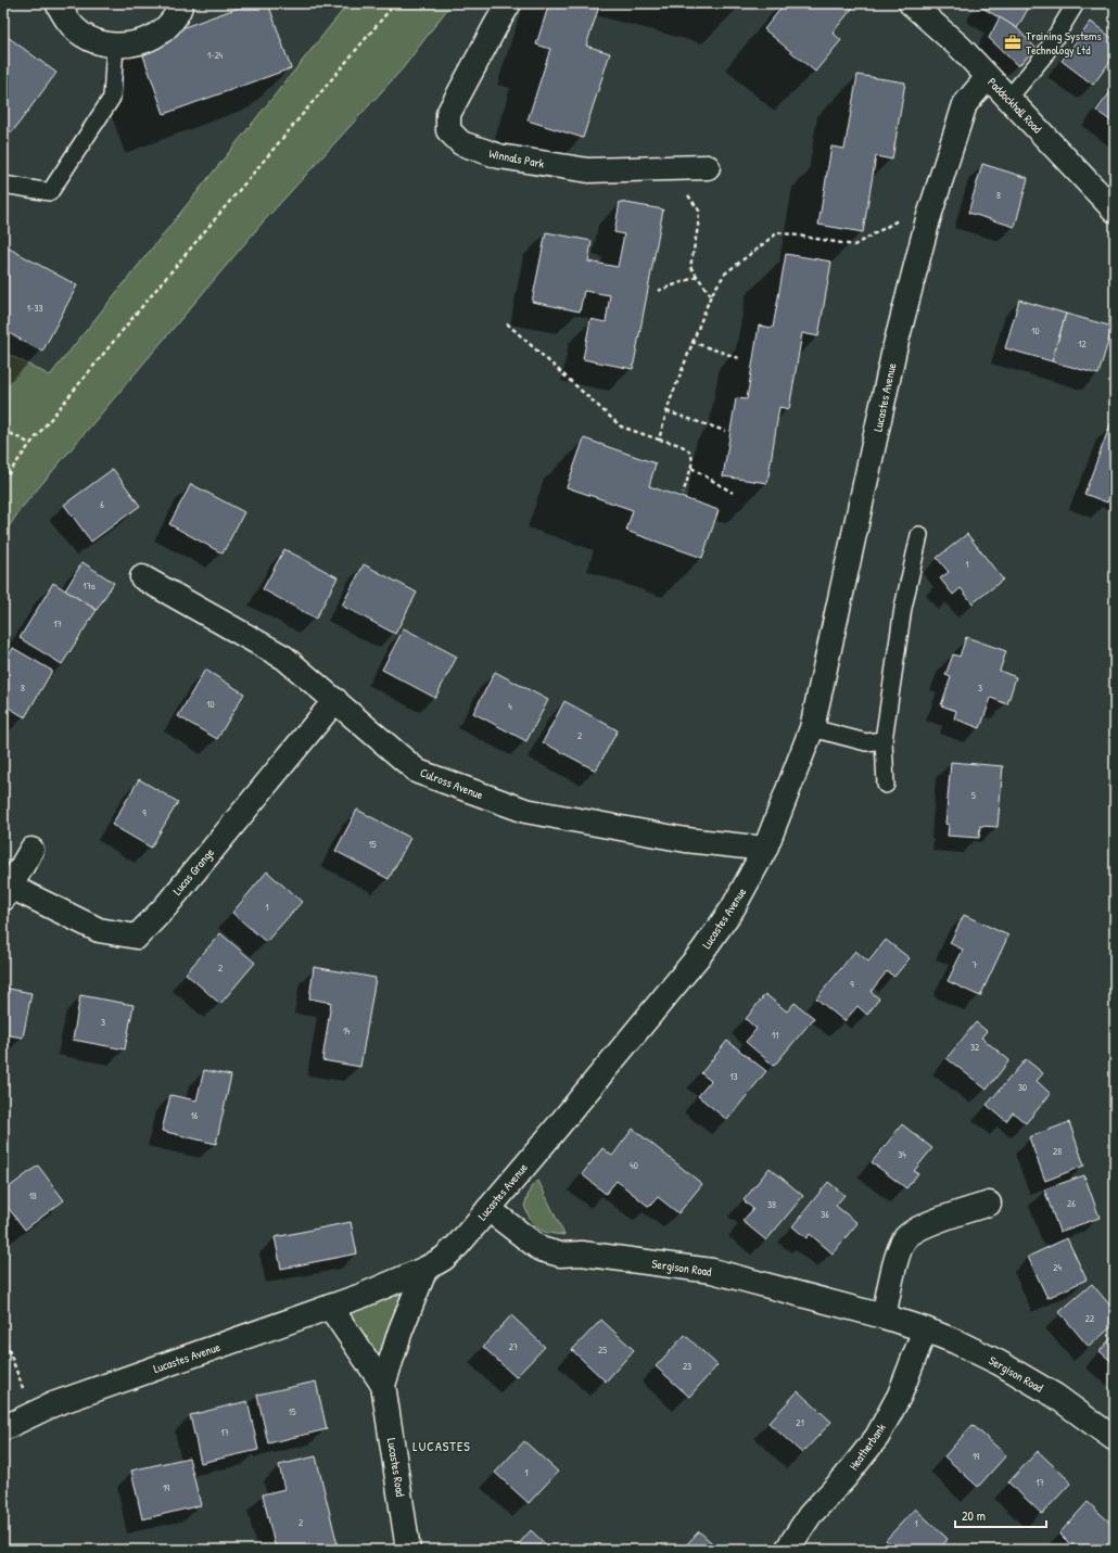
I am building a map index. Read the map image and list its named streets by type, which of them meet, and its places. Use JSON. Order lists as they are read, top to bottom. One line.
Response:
{"streets":{"street":["Paddockhall Road","Winnals Park","Lucastes Avenue","Culross Avenue","Lucas Grange","Sergison Road","Heatherbank","Lucastes Road"]},"crossings":[["Paddockhall Road","Lucastes Avenue"],["Lucastes Avenue","Culross Avenue"],["Lucastes Avenue","Sergison Road"],["Lucastes Avenue","Lucastes Road"],["Culross Avenue","Lucas Grange"],["Sergison Road","Heatherbank"]],"districts":["LUCASTES"],"places":{"office":["Training Systems Technology Ltd"]},"house_numbers":["1-24","8","1-33","10","12","6","1","17a","17","8","3","10","4","2","5","9","15","1","7","2","9","3","14","11","32","13","30","16","28","34","40","18","26","38","36","24","22","27","25","23","15","21","17","19","1","17","19","2","1"],"scale_bar":"20 m"}
